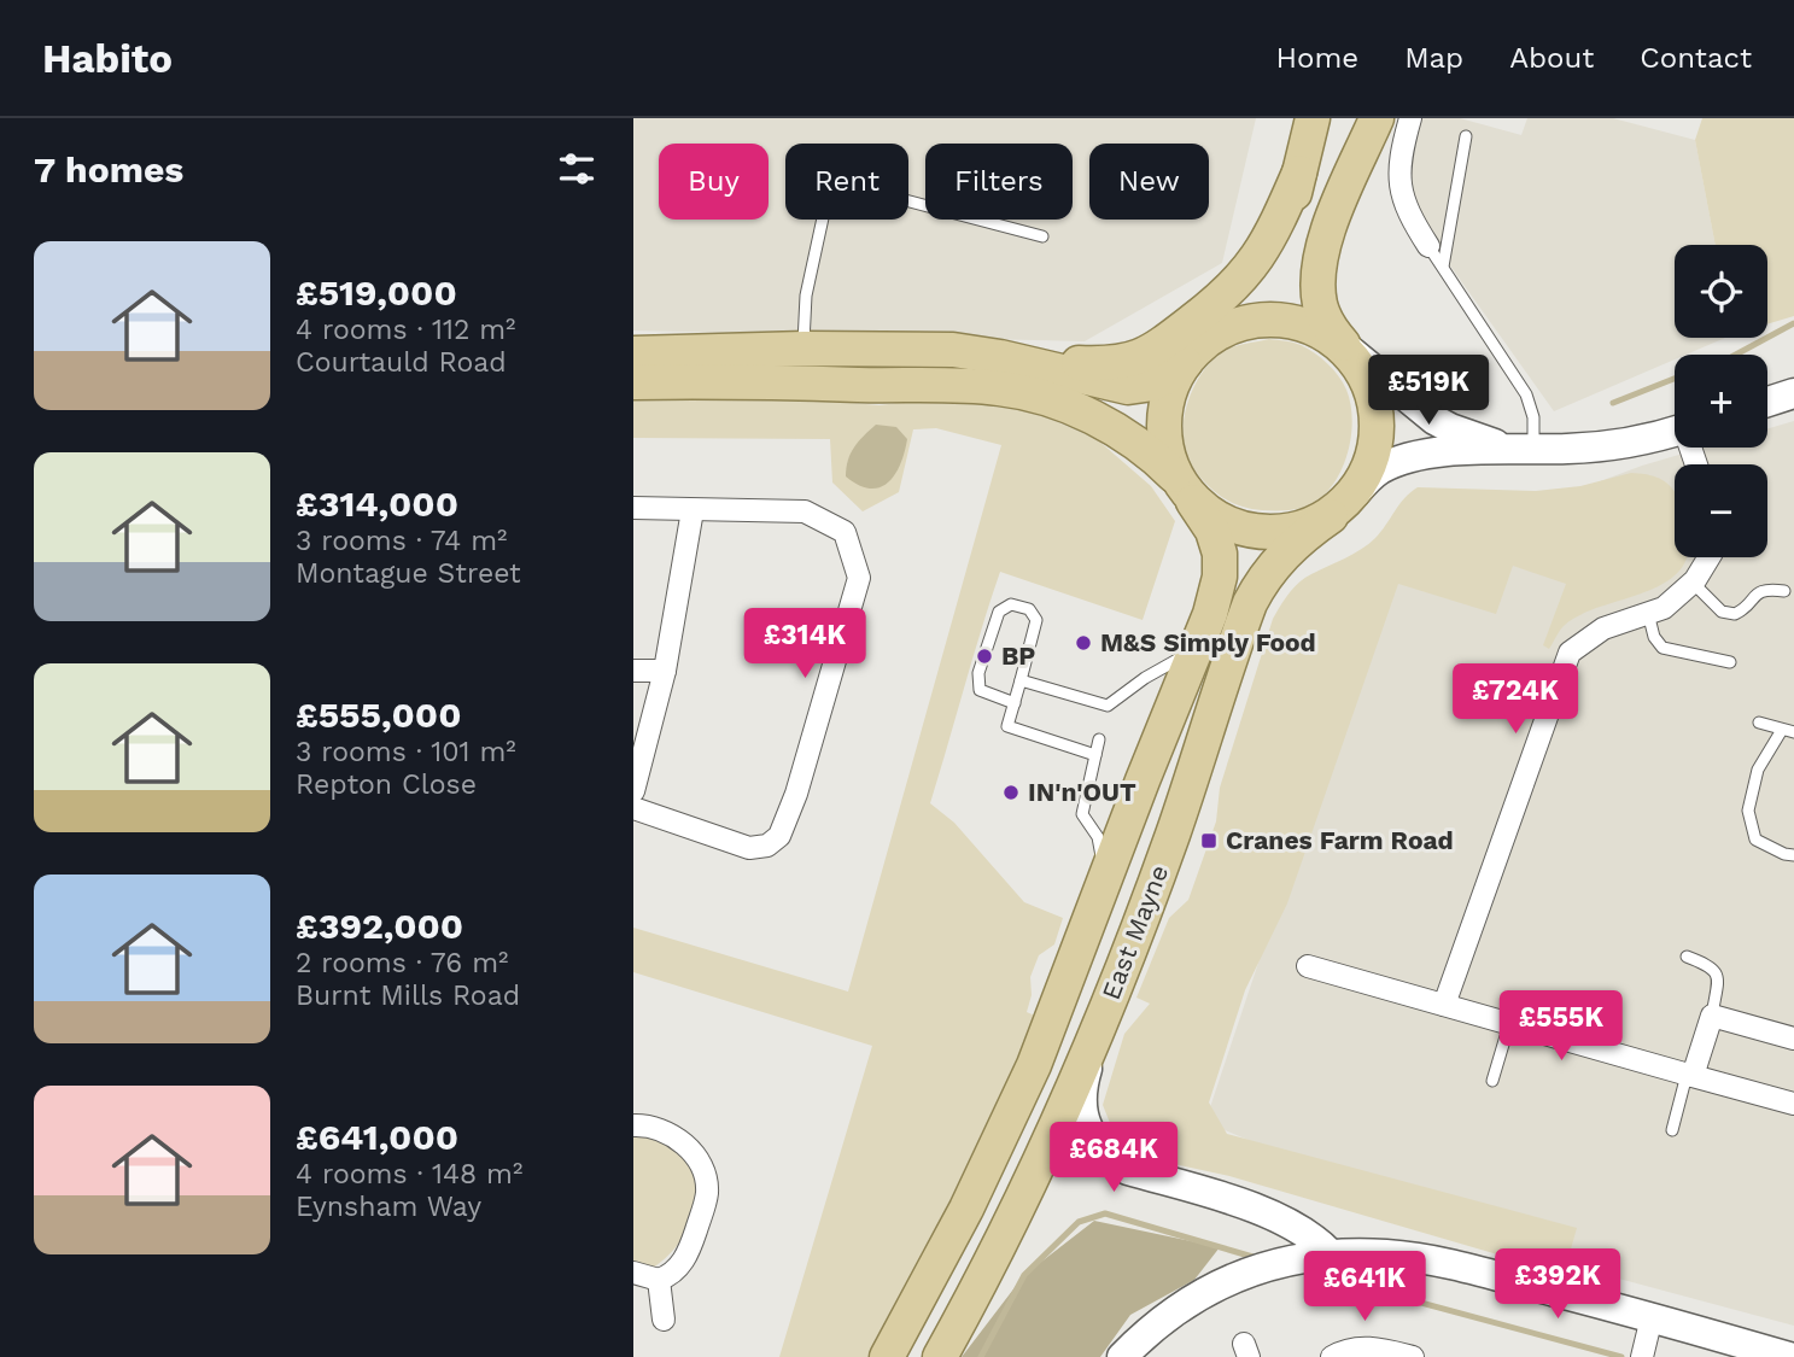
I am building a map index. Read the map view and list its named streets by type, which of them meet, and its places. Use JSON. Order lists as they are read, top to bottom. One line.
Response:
{"streets":{"main road":["East Mayne"]},"places":{"other":["M&S Simply Food","BP","IN'n'OUT"],"transit":["Cranes Farm Road"]},"page":{"header":"Habito","nav":["Home","Map","About","Contact"],"heading":"7 homes","chip":["Buy","Rent","Filters","New"],"list":[{"name":"£519,000","note":"4 rooms · 112 m² · Courtauld Road"},{"name":"£314,000","note":"3 rooms · 74 m² · Montague Street"},{"name":"£555,000","note":"3 rooms · 101 m² · Repton Close"},{"name":"£392,000","note":"2 rooms · 76 m² · Burnt Mills Road"},{"name":"£641,000","note":"4 rooms · 148 m² · Eynsham Way"}],"map_buttons":["+","−"],"price":["£519K","£314K","£724K","£555K","£684K","£392K","£641K"]}}
